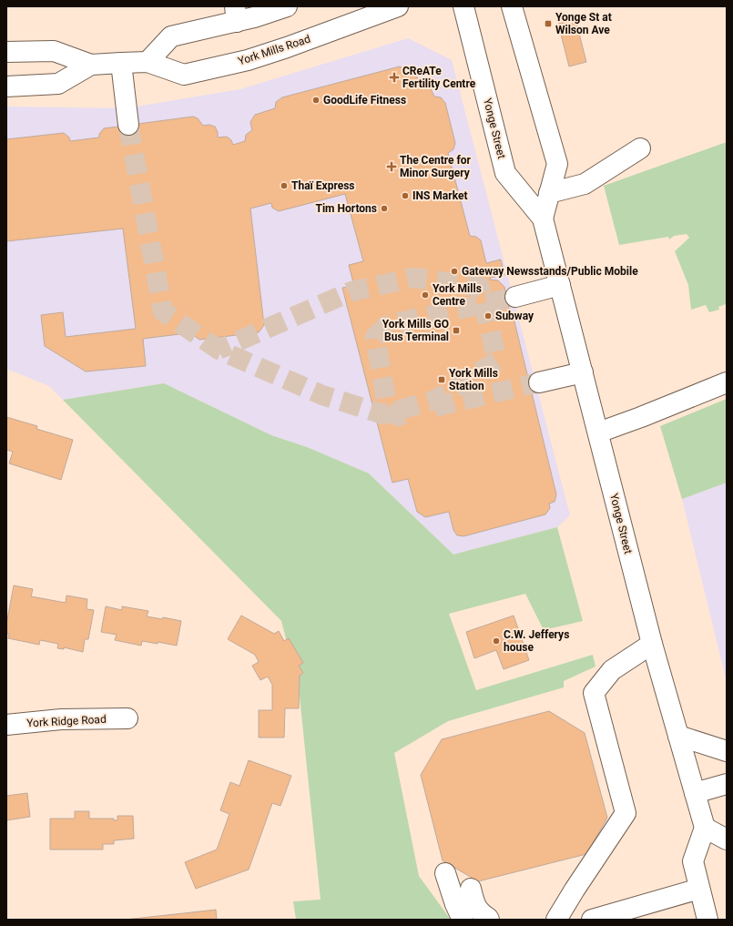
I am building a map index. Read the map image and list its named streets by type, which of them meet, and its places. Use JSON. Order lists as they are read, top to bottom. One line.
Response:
{"streets":{"main road":["York Mills Road","Yonge Street","York Ridge Road"]},"places":{"transit":["Yonge St at Wilson Ave","York Mills GO Bus Terminal","York Mills Station"],"health":["CReATe Fertility Centre","The Centre for Minor Surgery"],"other":["GoodLife Fitness","Thaï Express","INS Market","Tim Hortons","Gateway Newsstands/Public Mobile","York Mills Centre","Subway","C.W. Jefferys house"]}}
